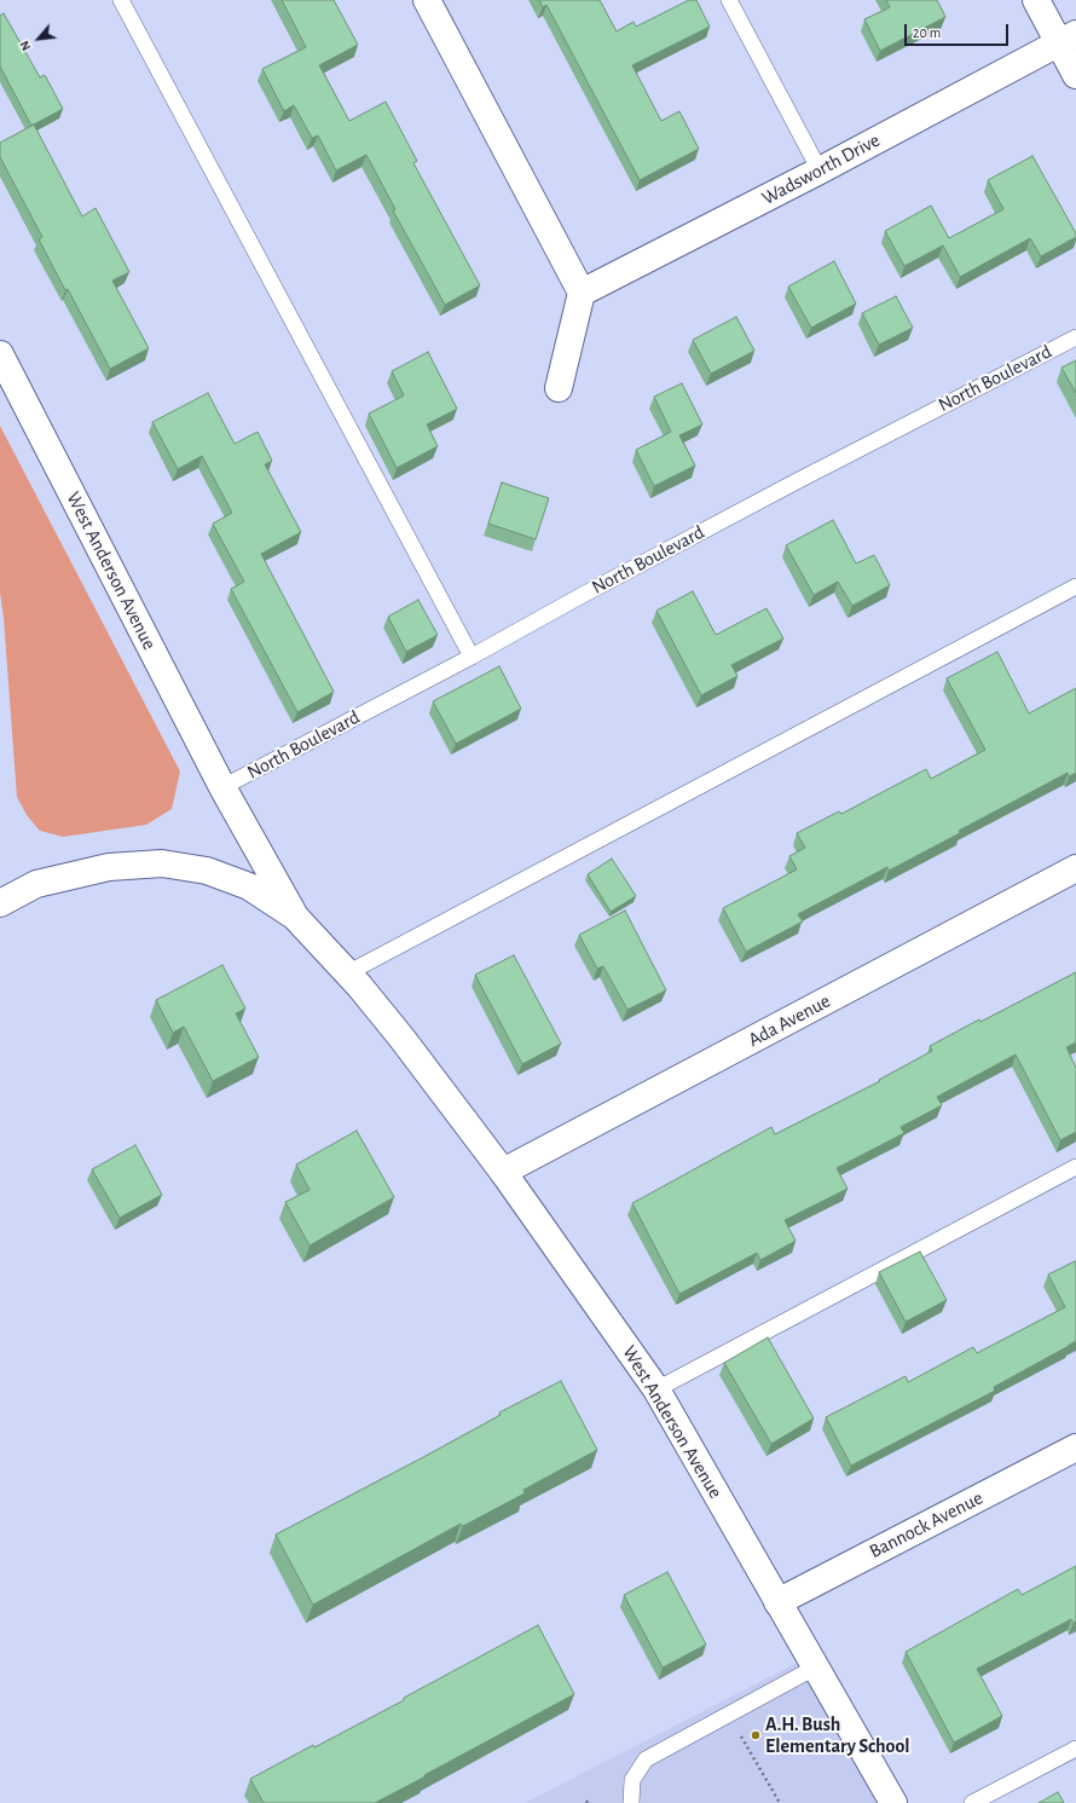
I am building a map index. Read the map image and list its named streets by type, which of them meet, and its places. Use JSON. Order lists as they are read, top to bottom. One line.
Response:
{"streets":{"street":["Wadsworth Drive","West Anderson Avenue","Ada Avenue","Bannock Avenue"],"lane":["North Boulevard"]},"crossings":[["North Boulevard","West Anderson Avenue"],["West Anderson Avenue","Ada Avenue"],["West Anderson Avenue","Bannock Avenue"]],"places":["A.H. Bush Elementary School"],"scale_bar":"20 m","north":"bottom left"}
